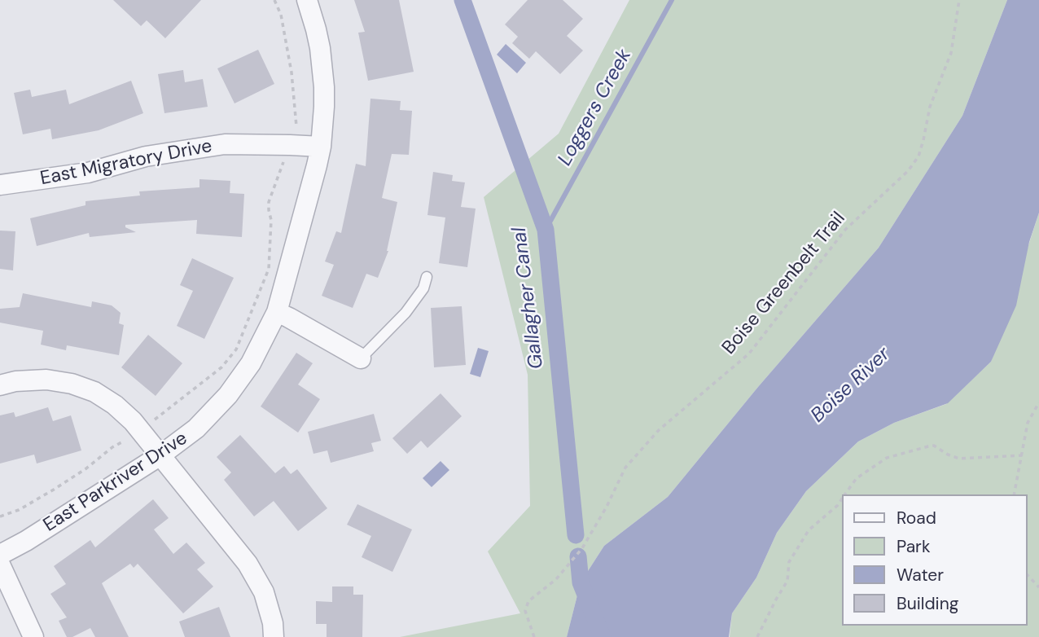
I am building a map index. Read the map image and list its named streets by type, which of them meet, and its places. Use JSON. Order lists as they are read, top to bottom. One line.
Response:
{"streets":{"street":["East Migratory Drive","East Parkriver Drive"],"path":["Boise Greenbelt Trail"]},"crossings":[["East Migratory Drive","East Parkriver Drive"]],"water":["Loggers Creek","Gallagher Canal","Boise River"],"legend":["Road","Park","Water","Building"]}
